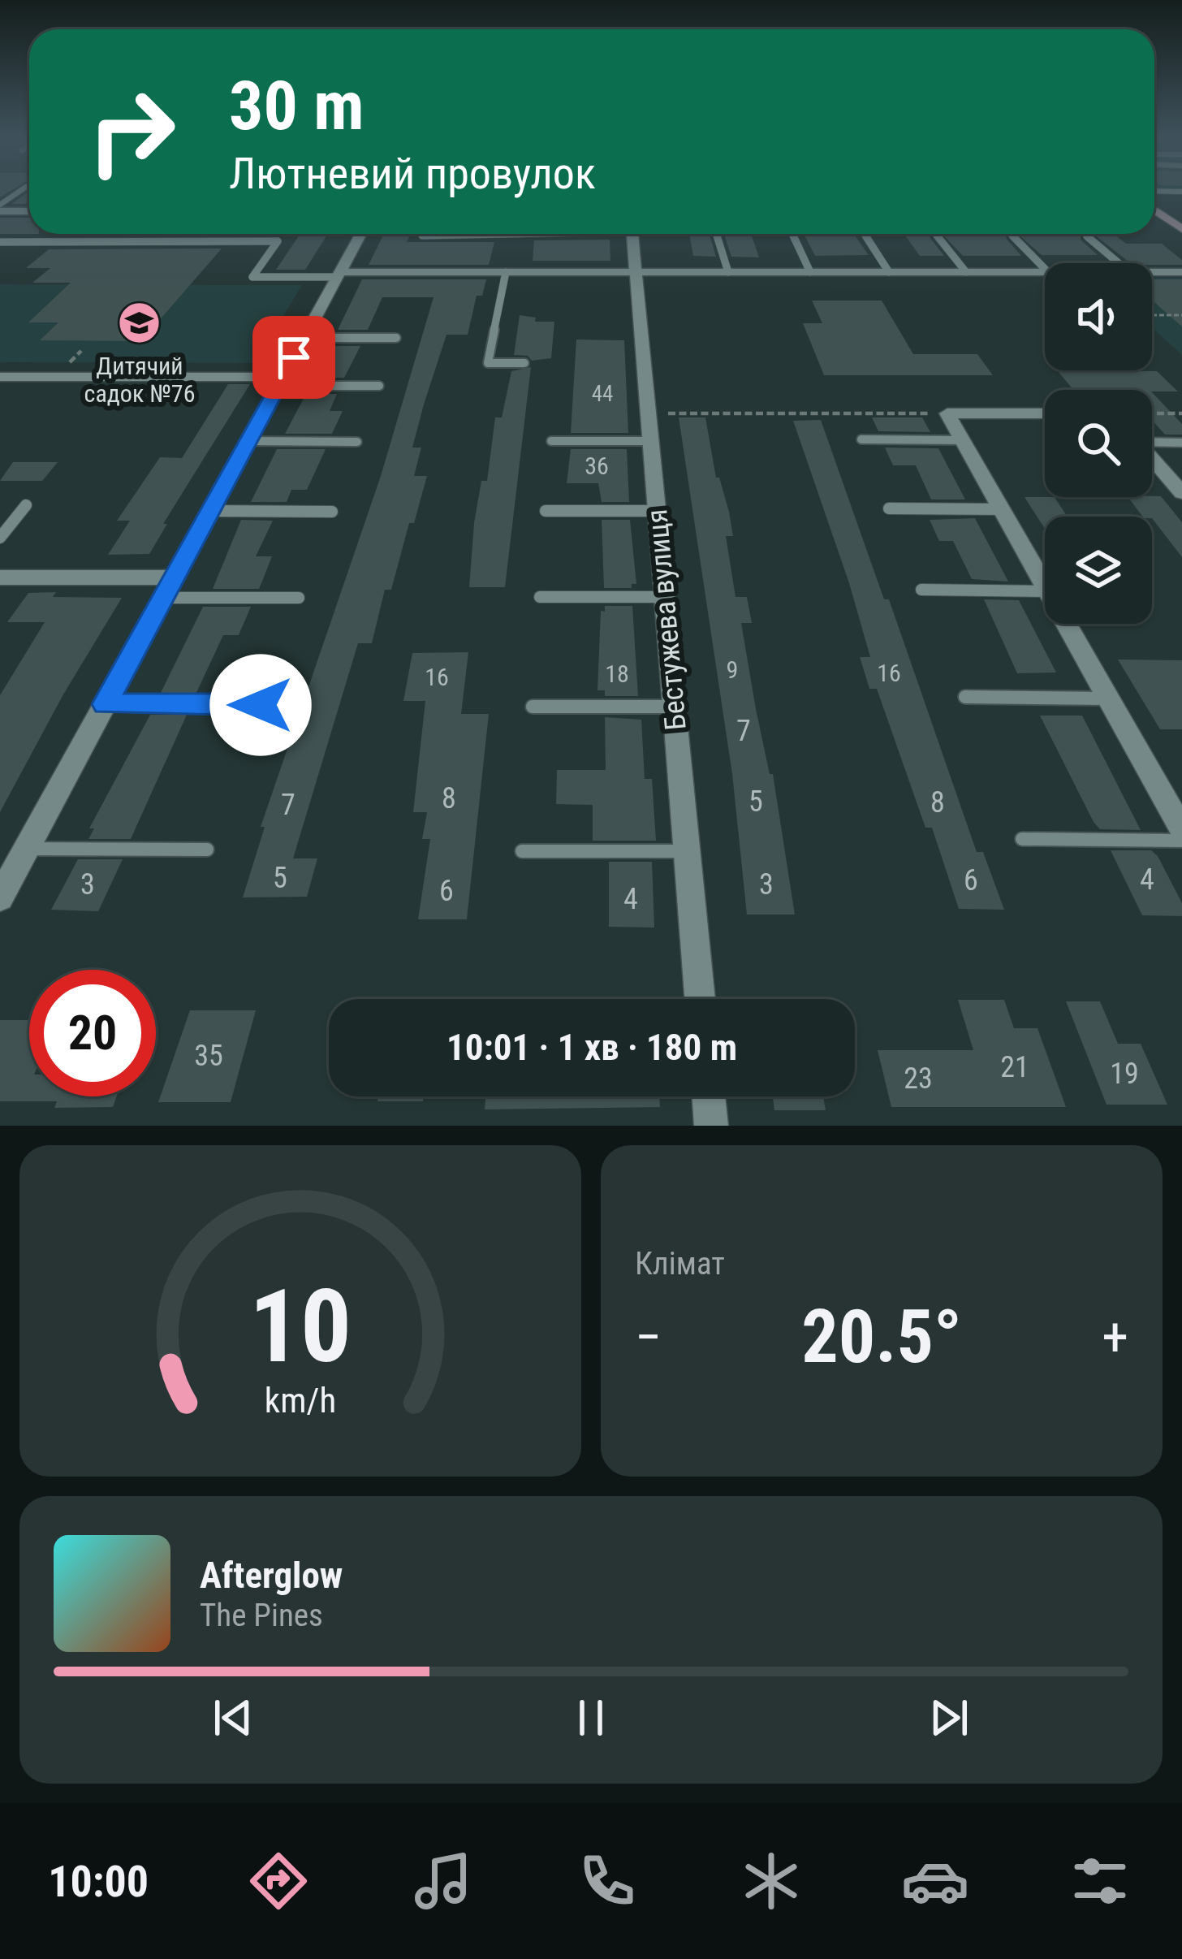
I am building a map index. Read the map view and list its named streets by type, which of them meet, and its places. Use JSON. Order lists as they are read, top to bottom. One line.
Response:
{"streets":{"street":["Бестужева вулиця"]},"places":{"school or university":["Дитячий садок №76"]},"house_numbers":["44","36","9","16","18","16","7","8","5","8","7","5","4","6","3","3","6","4","35","21","19","23"],"page":{"turn":["30 m","Лютневий провулок"],"limit":"20","trip":"10:01 · 1 хв · 180 m","tile":"Клімат","heat":["−","20.5°","+"],"song":["Afterglow","The Pines"],"tabs":"10:00","gauge":["10","km/h"]}}
